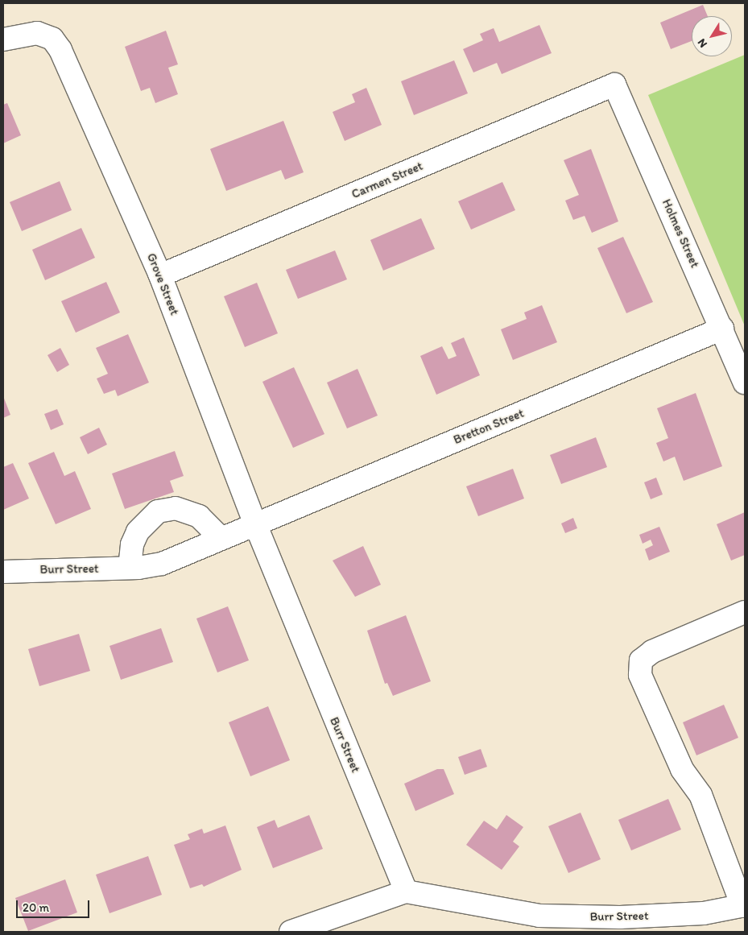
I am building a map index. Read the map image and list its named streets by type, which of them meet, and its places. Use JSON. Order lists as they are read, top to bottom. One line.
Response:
{"streets":{"street":["Carmen Street","Holmes Street","Grove Street","Bretton Street","Burr Street"]},"crossings":[["Carmen Street","Holmes Street"],["Carmen Street","Grove Street"],["Holmes Street","Bretton Street"],["Grove Street","Bretton Street"],["Grove Street","Burr Street"],["Bretton Street","Burr Street"]],"scale_bar":"20 m","north":"bottom left"}
